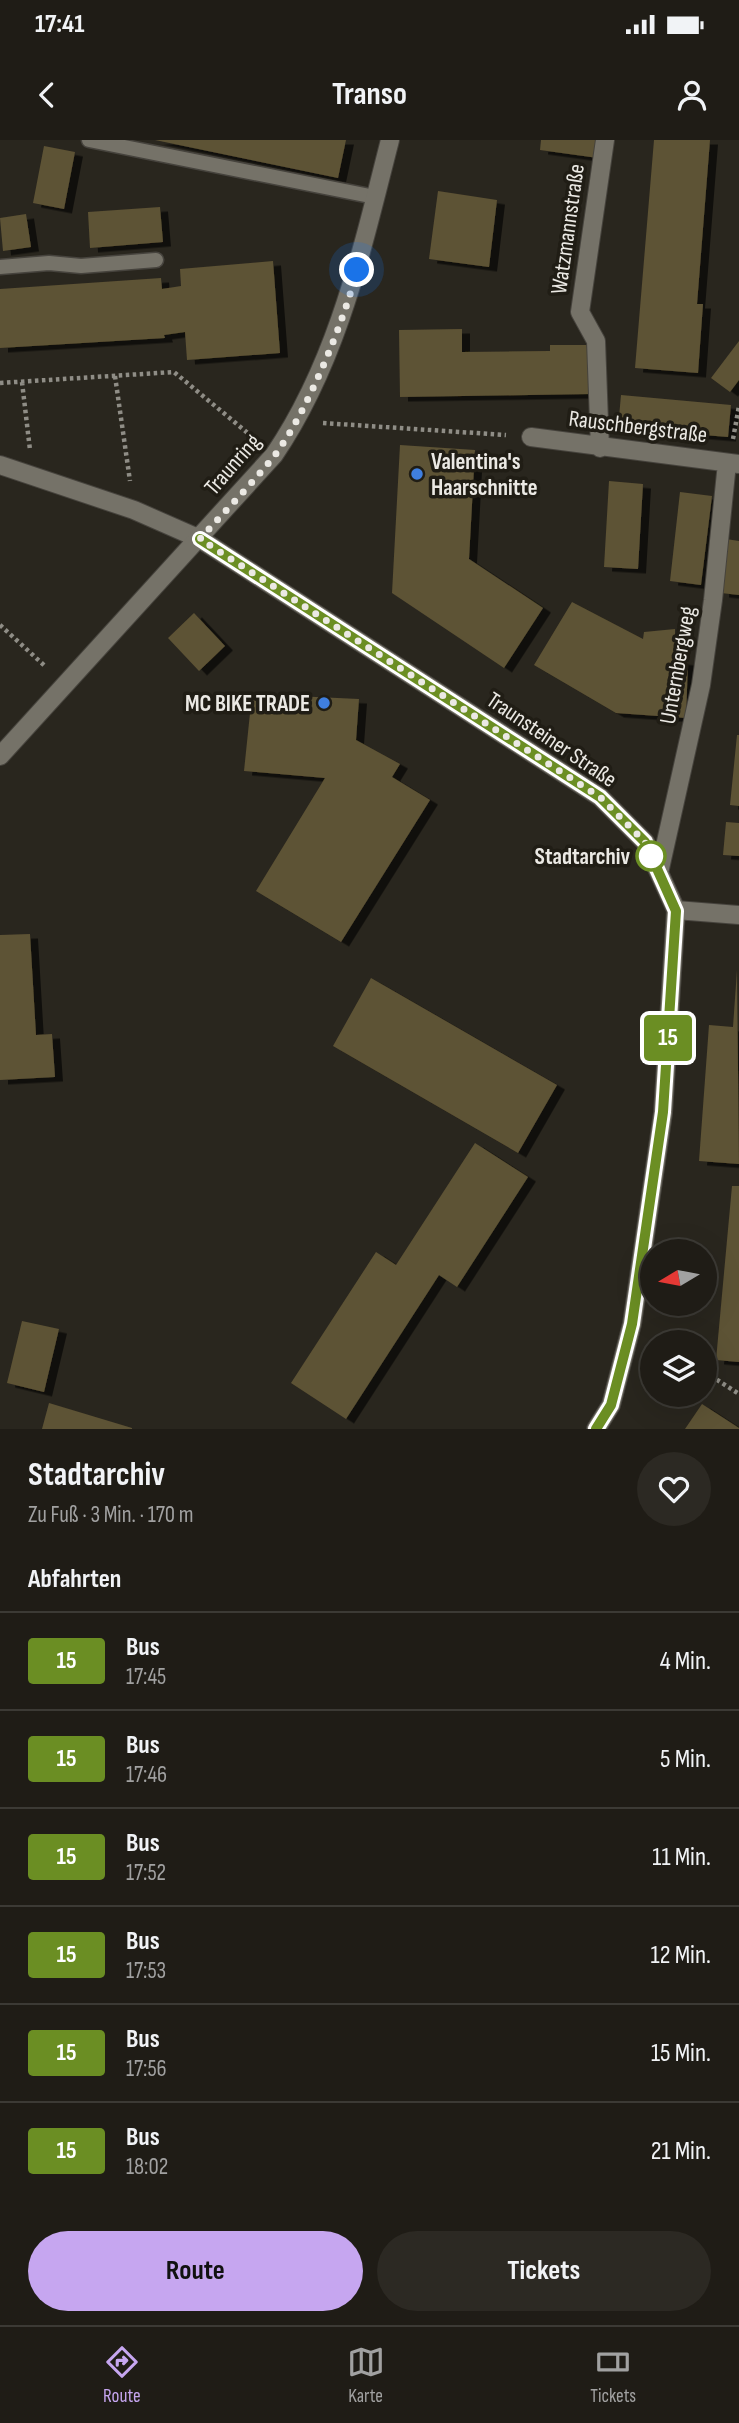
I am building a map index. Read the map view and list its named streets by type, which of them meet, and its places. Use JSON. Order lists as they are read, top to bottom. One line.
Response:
{"streets":{"street":["Watzmannstraße","Rauschbergstraße","Traunring","Unternbergweg","Traunsteiner Straße"]},"crossings":[["Watzmannstraße","Rauschbergstraße"],["Rauschbergstraße","Unternbergweg"],["Traunring","Traunsteiner Straße"],["Unternbergweg","Traunsteiner Straße"]],"places":["Valentina's Haarschnitte","MC BIKE TRADE","Stadtarchiv"],"lines":["bus line 15"],"north":"left","page":{"status":"17:41","header":"Transo","on_map":"15","heading":[["Stadtarchiv","Zu Fuß · 3 Min. · 170 m"],"Abfahrten"],"list":[{"mark":"15","name":"Bus","note":"17:45","value":"4 Min."},{"mark":"15","name":"Bus","note":"17:46","value":"5 Min."},{"mark":"15","name":"Bus","note":"17:52","value":"11 Min."},{"mark":"15","name":"Bus","note":"17:53","value":"12 Min."},{"mark":"15","name":"Bus","note":"17:56","value":"15 Min."},{"mark":"15","name":"Bus","note":"18:02","value":"21 Min."}],"buttons":["Route","Tickets"],"tabs":["Route","Karte","Tickets"]}}
